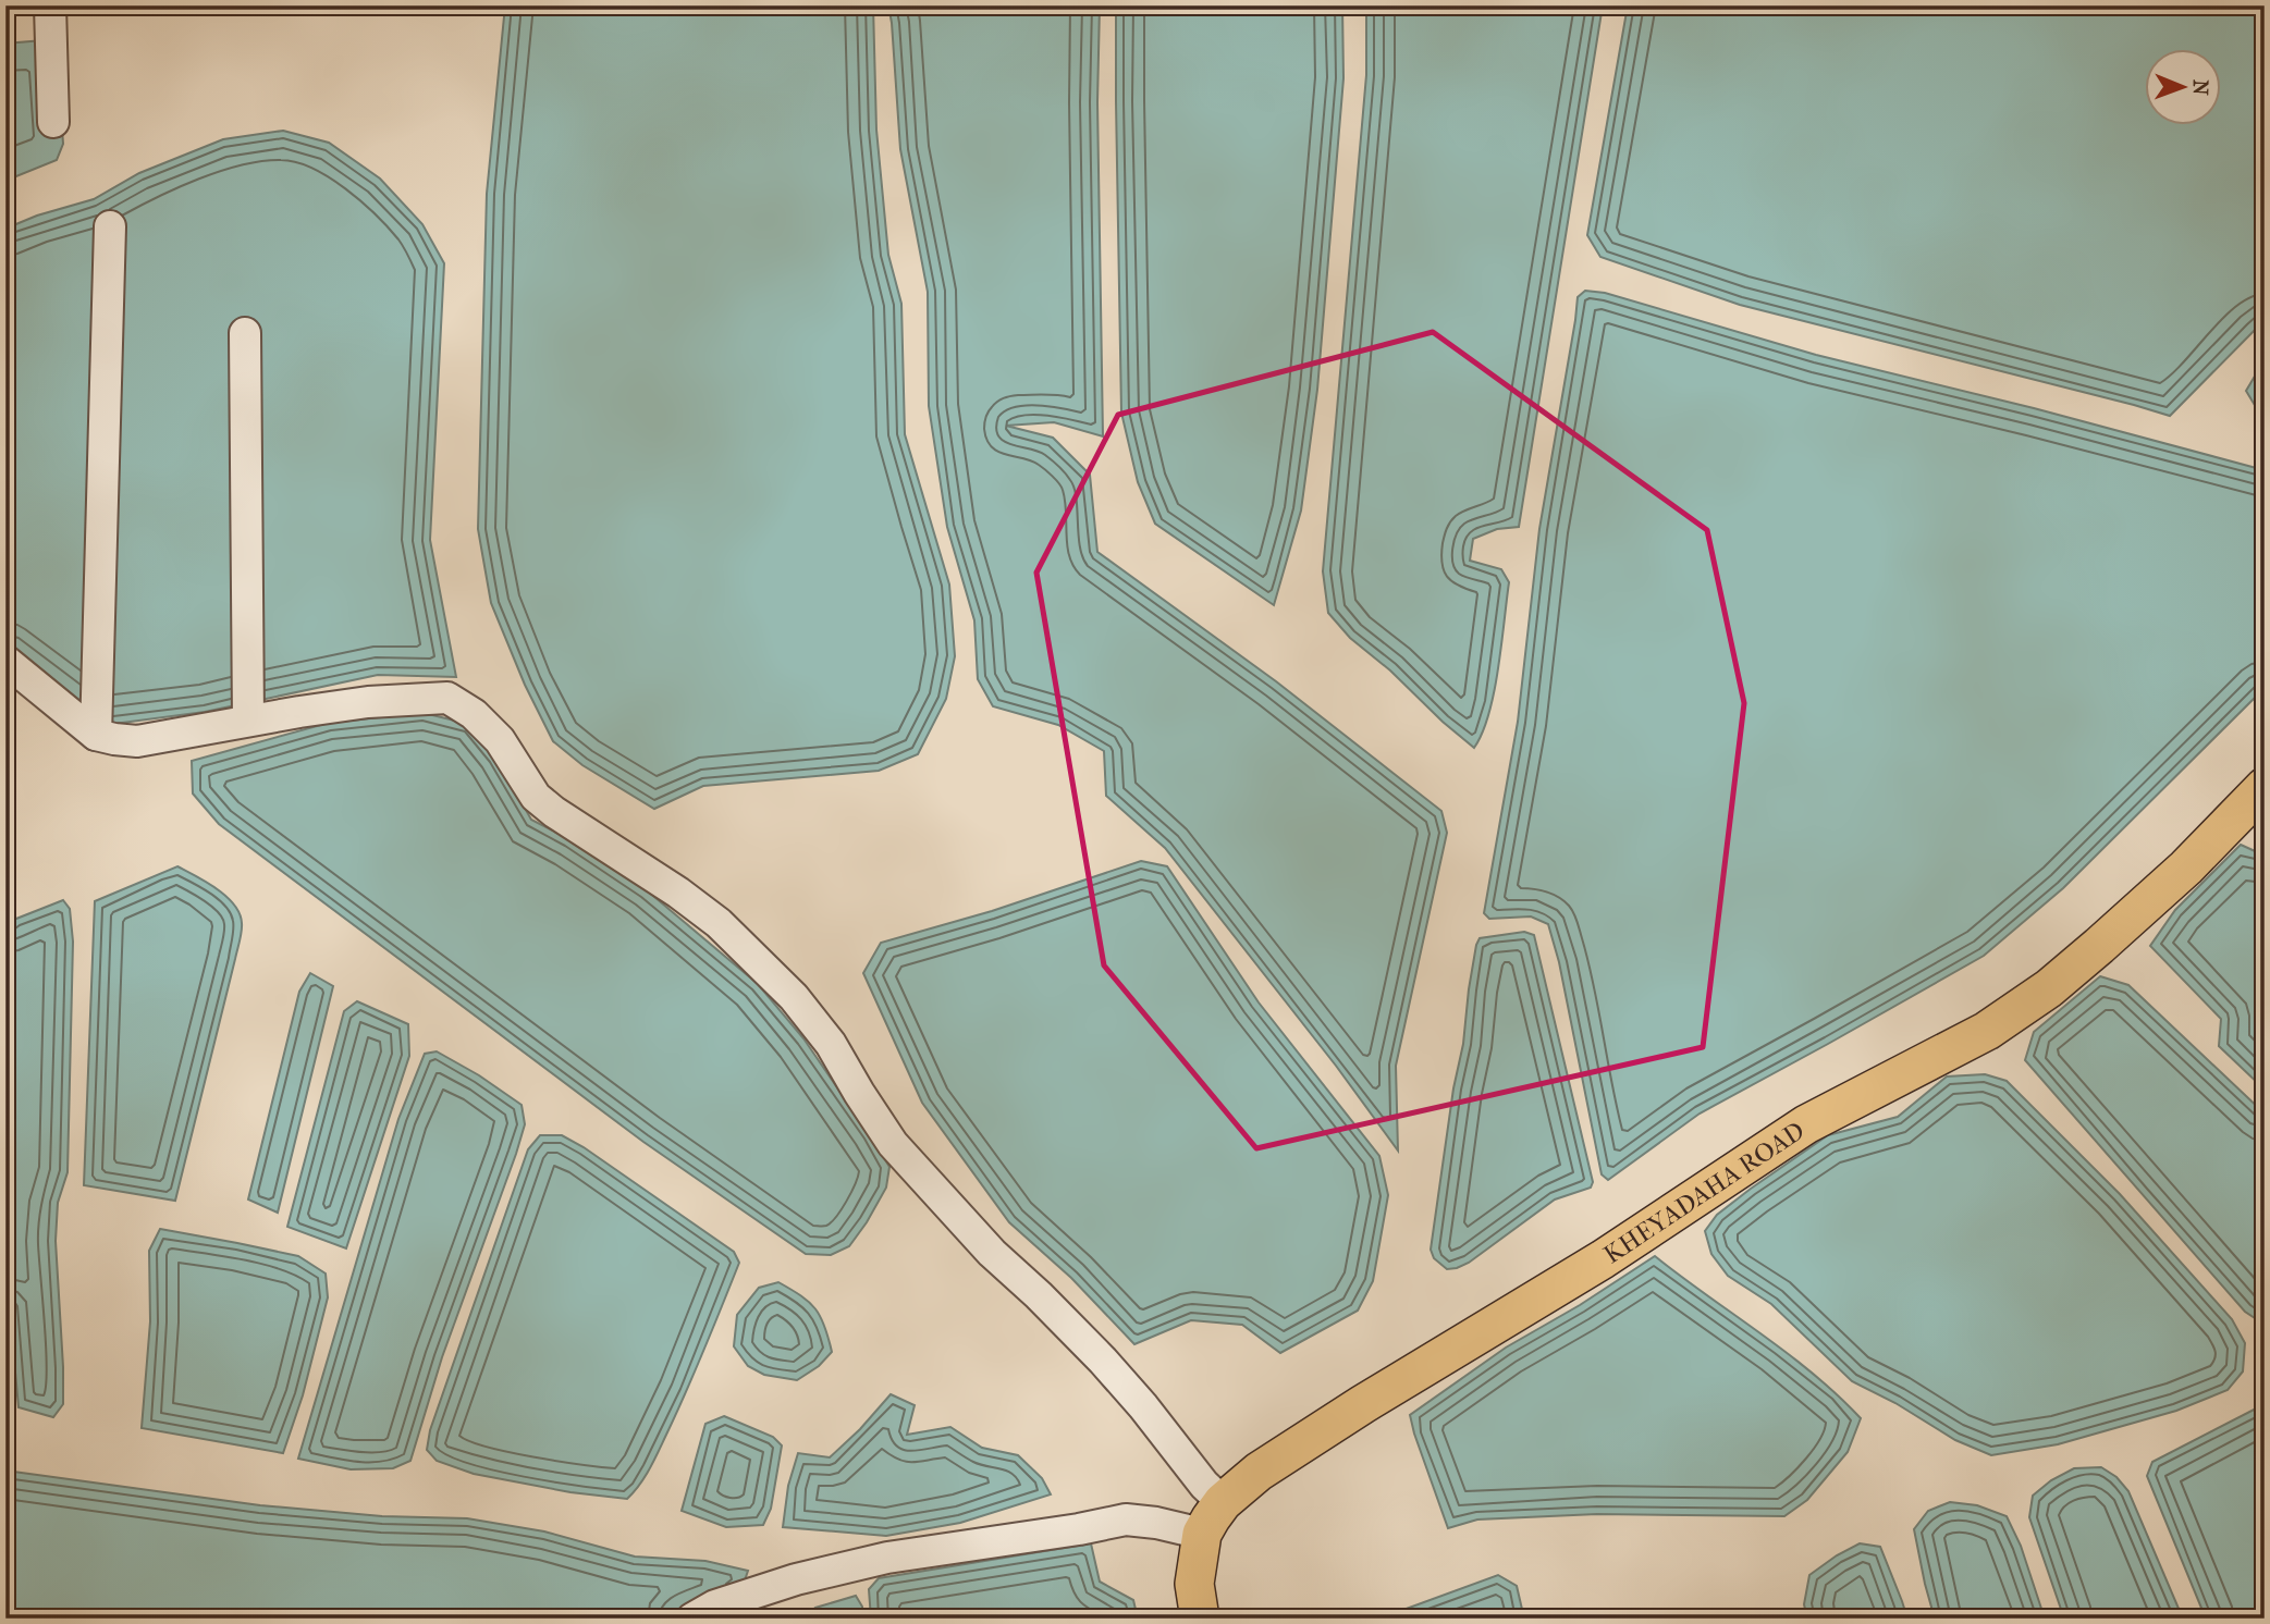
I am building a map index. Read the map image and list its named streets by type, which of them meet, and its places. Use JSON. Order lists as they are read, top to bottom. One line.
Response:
{"streets":{"main road":["KHEYADAHA ROAD"]},"north":"right"}
